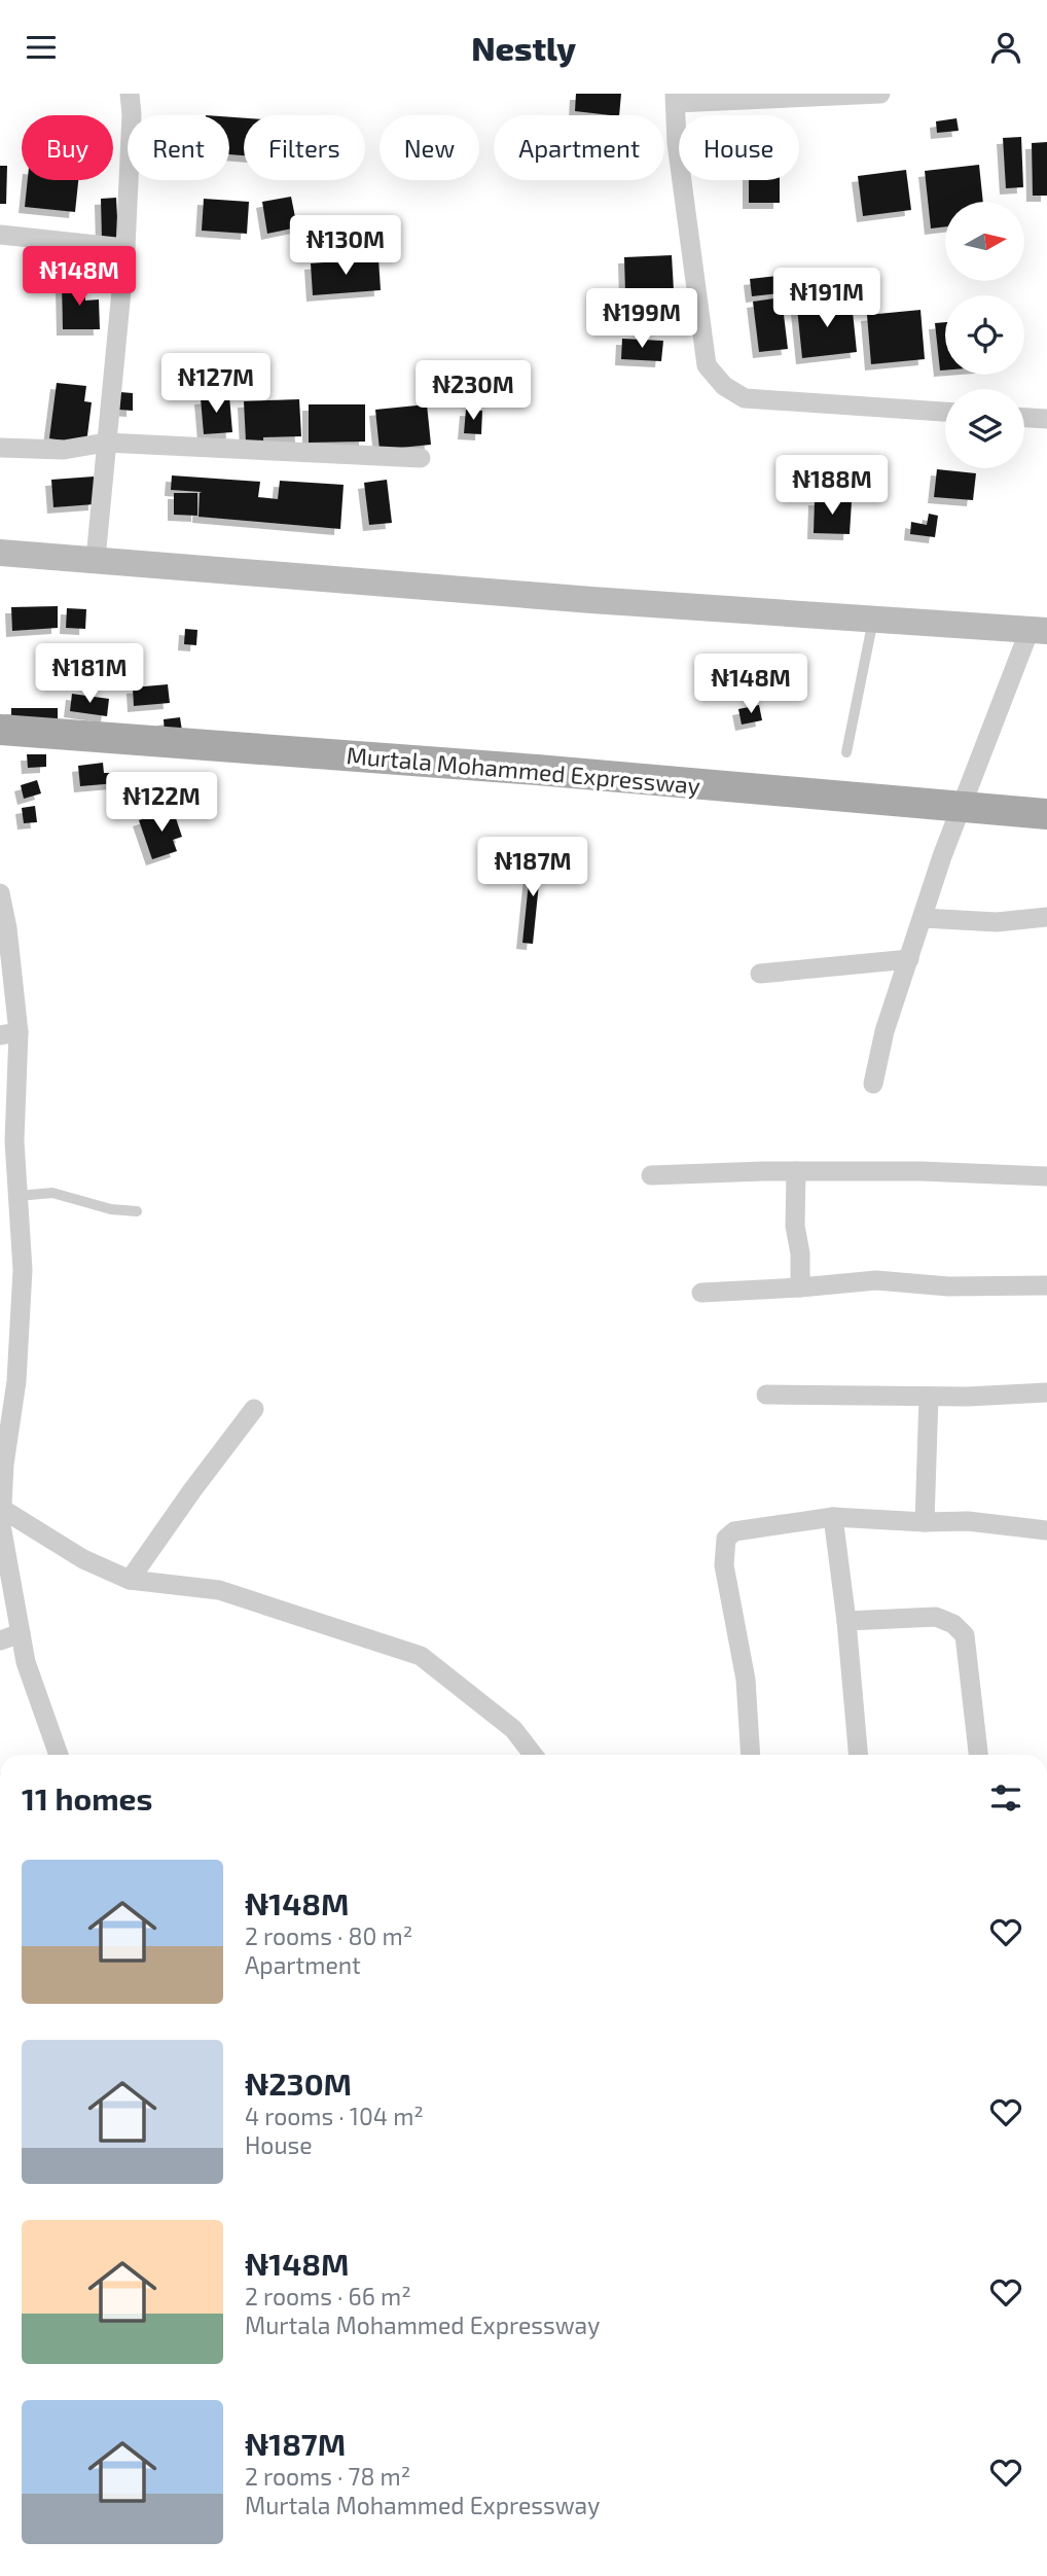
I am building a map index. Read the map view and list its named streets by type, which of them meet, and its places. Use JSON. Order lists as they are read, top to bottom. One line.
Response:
{"streets":{"main road":["Murtala Mohammed Expressway"]},"north":"right","page":{"header":"Nestly","chip":["Buy","Rent","Filters","New","Apartment","House"],"price":["₦130M","₦148M","₦191M","₦199M","₦127M","₦230M","₦188M","₦181M","₦148M","₦122M","₦187M"],"heading":"11 homes","list":[{"name":"₦148M","note":"2 rooms · 80 m² · Apartment"},{"name":"₦230M","note":"4 rooms · 104 m² · House"},{"name":"₦148M","note":"2 rooms · 66 m² · Murtala Mohammed Expressway"},{"name":"₦187M","note":"2 rooms · 78 m² · Murtala Mohammed Expressway"}]}}
